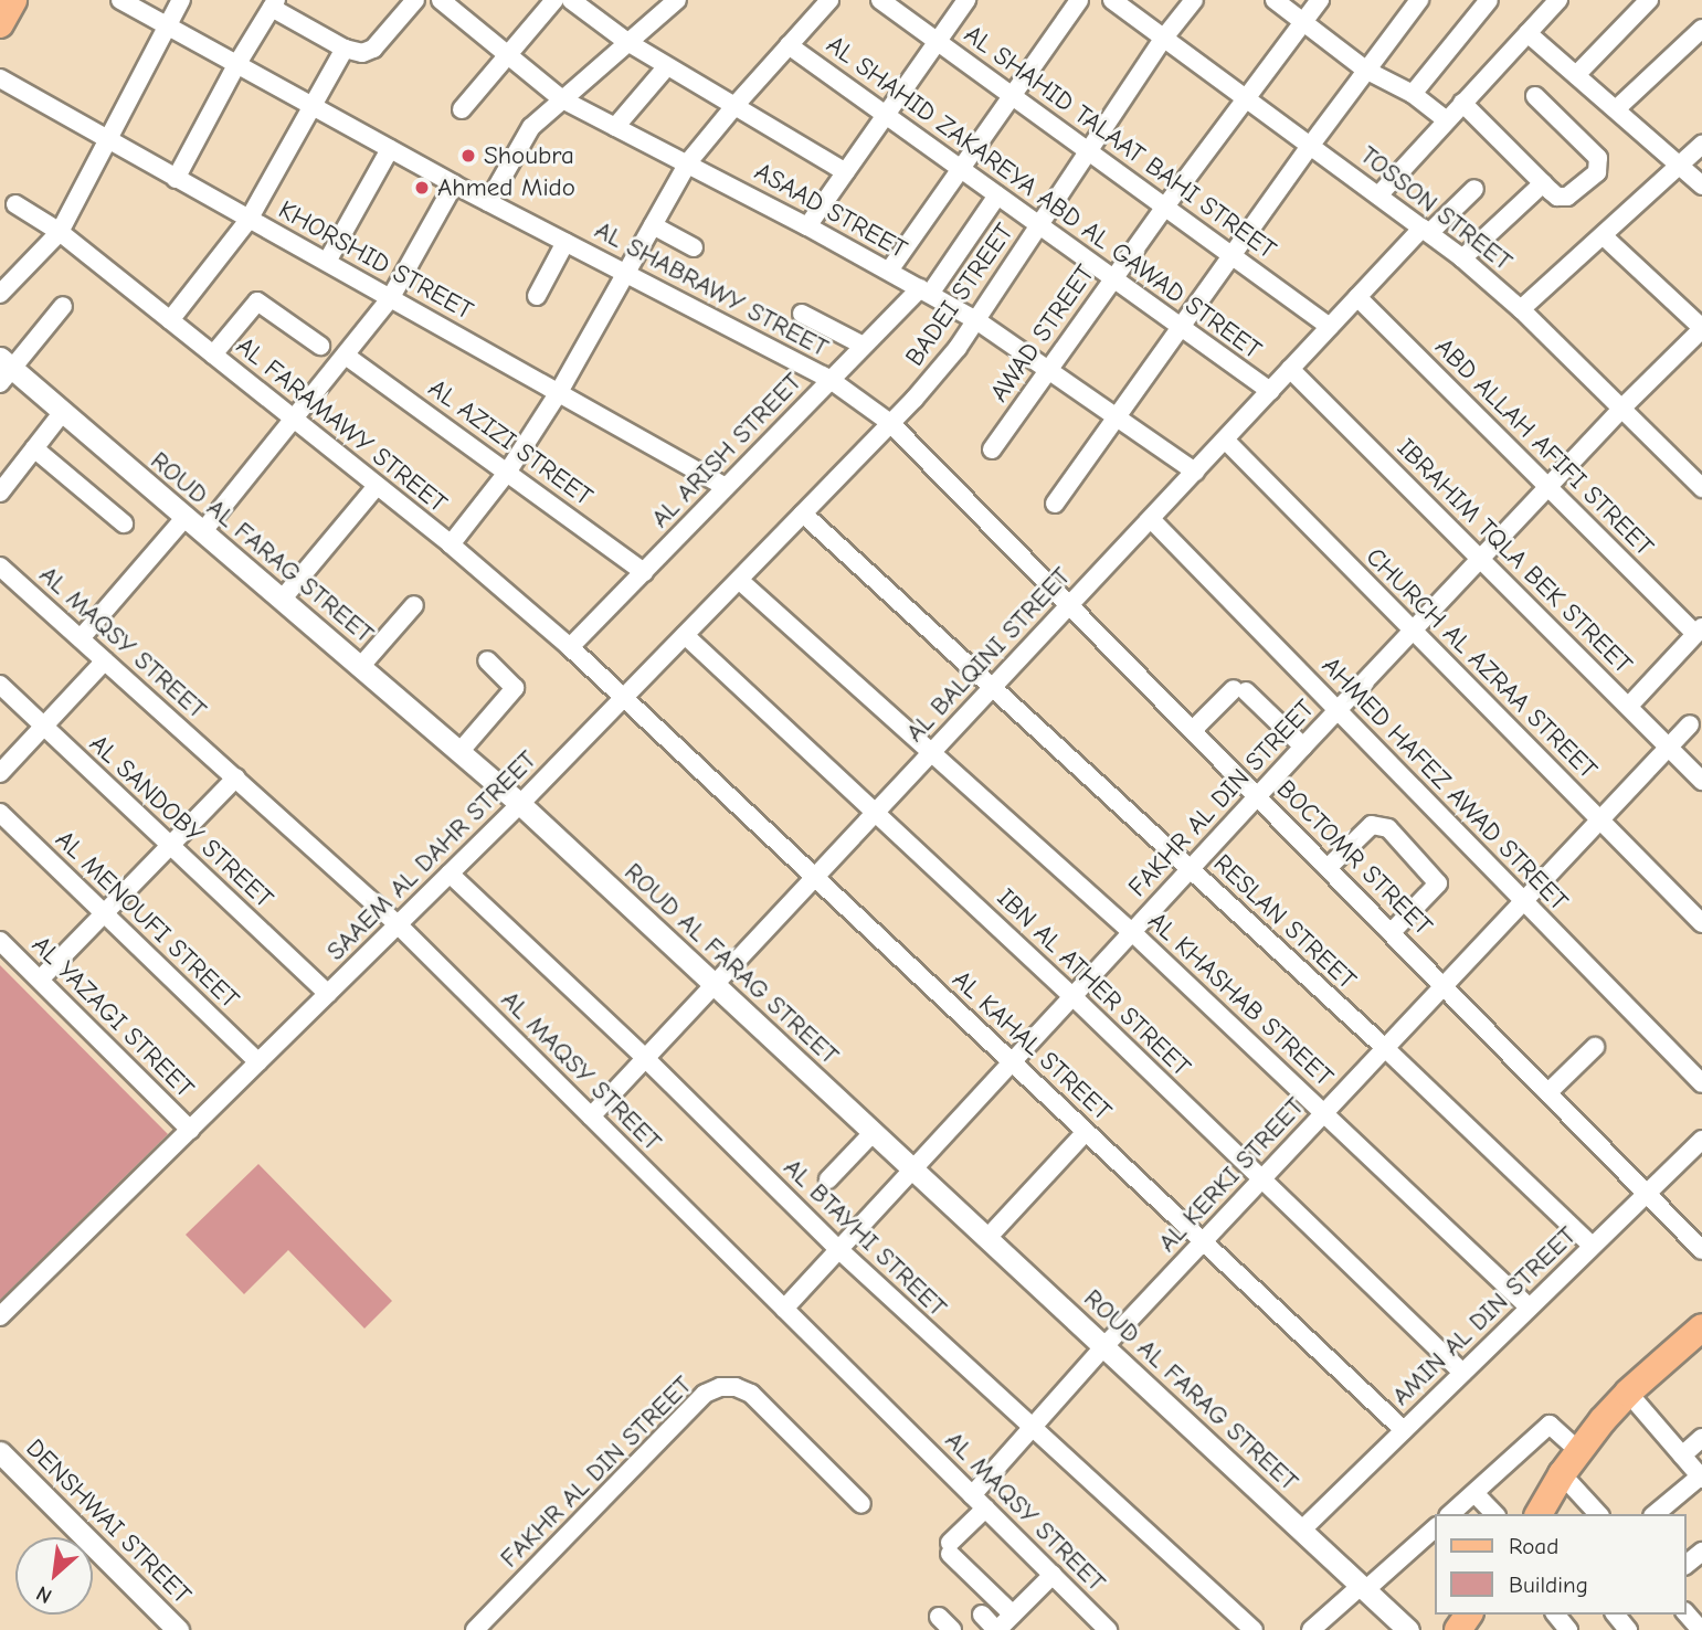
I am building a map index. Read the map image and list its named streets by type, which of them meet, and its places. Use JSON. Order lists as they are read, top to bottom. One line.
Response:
{"streets":{"street":["AL SHAHID TALAAT BAHI STREET","AL SHAHID ZAKAREYA ABD AL GAWAD STREET","TOSSON STREET","ASAAD STREET","KHORSHID STREET","AL SHABRAWY STREET","BADEI STREET","AWAD STREET","AL FARAMAWY STREET","AL AZIZI STREET","ABD ALLAH AFIFI STREET","AL ARISH STREET","ROUD AL FARAG STREET","IBRAHIM TQLA BEK STREET","AL MAQSY STREET","AL BALQINI STREET","CHURCH AL AZRAA STREET","AHMED HAFEZ AWAD STREET","FAKHR AL DIN STREET","AL SANDOBY STREET","SAAEM AL DAHR STREET","BOCTOMR STREET","AL MENOUFI STREET","RESLAN STREET","IBN AL ATHER STREET","AL KHASHAB STREET","AL YAZAGI STREET","AL KAHAL STREET","AL KERKI STREET","AL BTAYHI STREET","AMIN AL DIN STREET","DENSHWAI STREET"]},"crossings":[["AL SHAHID TALAAT BAHI STREET","BADEI STREET"],["AL SHAHID TALAAT BAHI STREET","AWAD STREET"],["AL SHAHID TALAAT BAHI STREET","AL BALQINI STREET"],["AL SHAHID ZAKAREYA ABD AL GAWAD STREET","BADEI STREET"],["AL SHAHID ZAKAREYA ABD AL GAWAD STREET","AWAD STREET"],["AL SHAHID ZAKAREYA ABD AL GAWAD STREET","AL ARISH STREET"],["AL SHAHID ZAKAREYA ABD AL GAWAD STREET","AL BALQINI STREET"],["TOSSON STREET","BADEI STREET"],["TOSSON STREET","AWAD STREET"],["TOSSON STREET","AL BALQINI STREET"],["TOSSON STREET","FAKHR AL DIN STREET"],["ASAAD STREET","BADEI STREET"],["ASAAD STREET","AWAD STREET"],["ASAAD STREET","AL ARISH STREET"],["ASAAD STREET","AL BALQINI STREET"],["KHORSHID STREET","AL ARISH STREET"],["AL SHABRAWY STREET","AL ARISH STREET"],["AL SHABRAWY STREET","BOCTOMR STREET"],["BADEI STREET","SAAEM AL DAHR STREET"],["BADEI STREET","BOCTOMR STREET"],["AL FARAMAWY STREET","AL ARISH STREET"],["AL FARAMAWY STREET","SAAEM AL DAHR STREET"],["AL FARAMAWY STREET","AL KAHAL STREET"],["AL AZIZI STREET","AL ARISH STREET"],["ABD ALLAH AFIFI STREET","AL BALQINI STREET"],["ABD ALLAH AFIFI STREET","FAKHR AL DIN STREET"],["AL ARISH STREET","BOCTOMR STREET"],["ROUD AL FARAG STREET","AL BALQINI STREET"],["ROUD AL FARAG STREET","FAKHR AL DIN STREET"],["ROUD AL FARAG STREET","SAAEM AL DAHR STREET"],["ROUD AL FARAG STREET","AL KERKI STREET"],["ROUD AL FARAG STREET","AMIN AL DIN STREET"],["IBRAHIM TQLA BEK STREET","AL BALQINI STREET"],["IBRAHIM TQLA BEK STREET","FAKHR AL DIN STREET"],["IBRAHIM TQLA BEK STREET","AL KERKI STREET"],["AL MAQSY STREET","AL BALQINI STREET"],["AL MAQSY STREET","FAKHR AL DIN STREET"],["AL MAQSY STREET","SAAEM AL DAHR STREET"],["AL MAQSY STREET","AL KERKI STREET"],["AL BALQINI STREET","CHURCH AL AZRAA STREET"],["AL BALQINI STREET","AHMED HAFEZ AWAD STREET"],["AL BALQINI STREET","BOCTOMR STREET"],["AL BALQINI STREET","RESLAN STREET"],["AL BALQINI STREET","IBN AL ATHER STREET"],["AL BALQINI STREET","AL KHASHAB STREET"],["AL BALQINI STREET","AL KAHAL STREET"],["AL BALQINI STREET","AL BTAYHI STREET"],["CHURCH AL AZRAA STREET","FAKHR AL DIN STREET"],["CHURCH AL AZRAA STREET","AL KERKI STREET"],["AHMED HAFEZ AWAD STREET","FAKHR AL DIN STREET"],["AHMED HAFEZ AWAD STREET","AL KERKI STREET"],["FAKHR AL DIN STREET","BOCTOMR STREET"],["FAKHR AL DIN STREET","RESLAN STREET"],["FAKHR AL DIN STREET","IBN AL ATHER STREET"],["FAKHR AL DIN STREET","AL KHASHAB STREET"],["FAKHR AL DIN STREET","AL KAHAL STREET"],["FAKHR AL DIN STREET","AL BTAYHI STREET"],["AL SANDOBY STREET","SAAEM AL DAHR STREET"],["SAAEM AL DAHR STREET","BOCTOMR STREET"],["SAAEM AL DAHR STREET","AL MENOUFI STREET"],["SAAEM AL DAHR STREET","RESLAN STREET"],["SAAEM AL DAHR STREET","IBN AL ATHER STREET"],["SAAEM AL DAHR STREET","AL KHASHAB STREET"],["SAAEM AL DAHR STREET","AL YAZAGI STREET"],["SAAEM AL DAHR STREET","AL KAHAL STREET"],["SAAEM AL DAHR STREET","AL BTAYHI STREET"],["BOCTOMR STREET","AL KERKI STREET"],["BOCTOMR STREET","AMIN AL DIN STREET"],["RESLAN STREET","AL KERKI STREET"],["RESLAN STREET","AMIN AL DIN STREET"],["IBN AL ATHER STREET","AL KERKI STREET"],["IBN AL ATHER STREET","AMIN AL DIN STREET"],["AL KHASHAB STREET","AL KERKI STREET"],["AL KHASHAB STREET","AMIN AL DIN STREET"],["AL KAHAL STREET","AL KERKI STREET"],["AL KAHAL STREET","AMIN AL DIN STREET"],["AL KERKI STREET","AL BTAYHI STREET"]],"places":["Shoubra","Ahmed Mido"],"legend":["Road","Building"],"north":"bottom left"}
